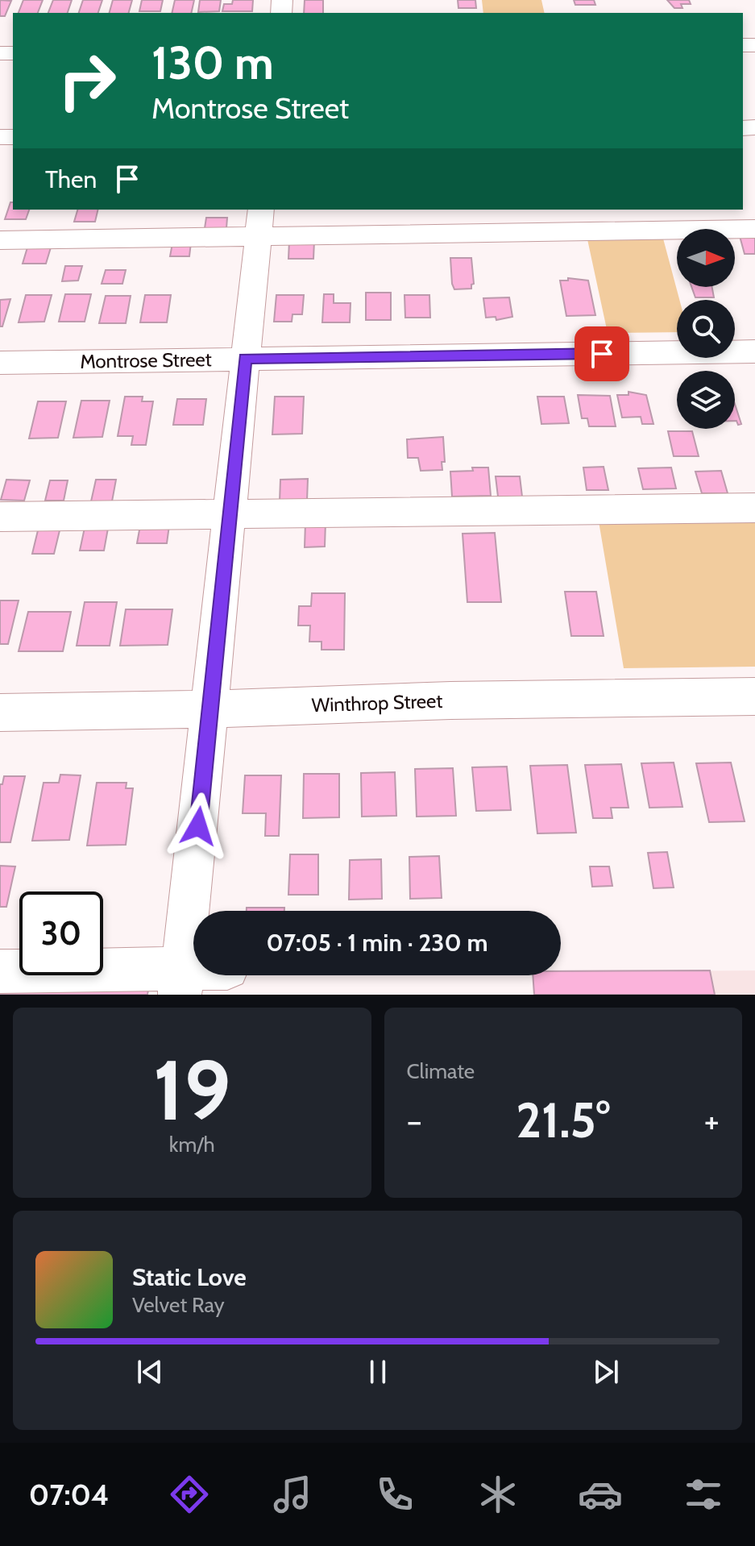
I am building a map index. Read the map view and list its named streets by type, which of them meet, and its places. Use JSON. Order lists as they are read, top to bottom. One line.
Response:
{"streets":{"street":["Montrose Street","Winthrop Street"]},"north":"right","page":{"turn":["130 m","Montrose Street"],"then":"Then","limit":"30","trip":"07:05 · 1 min · 230 m","tile":[["19","km/h"],"Climate"],"heat":["−","21.5°","+"],"song":["Static Love","Velvet Ray"],"tabs":"07:04"}}
